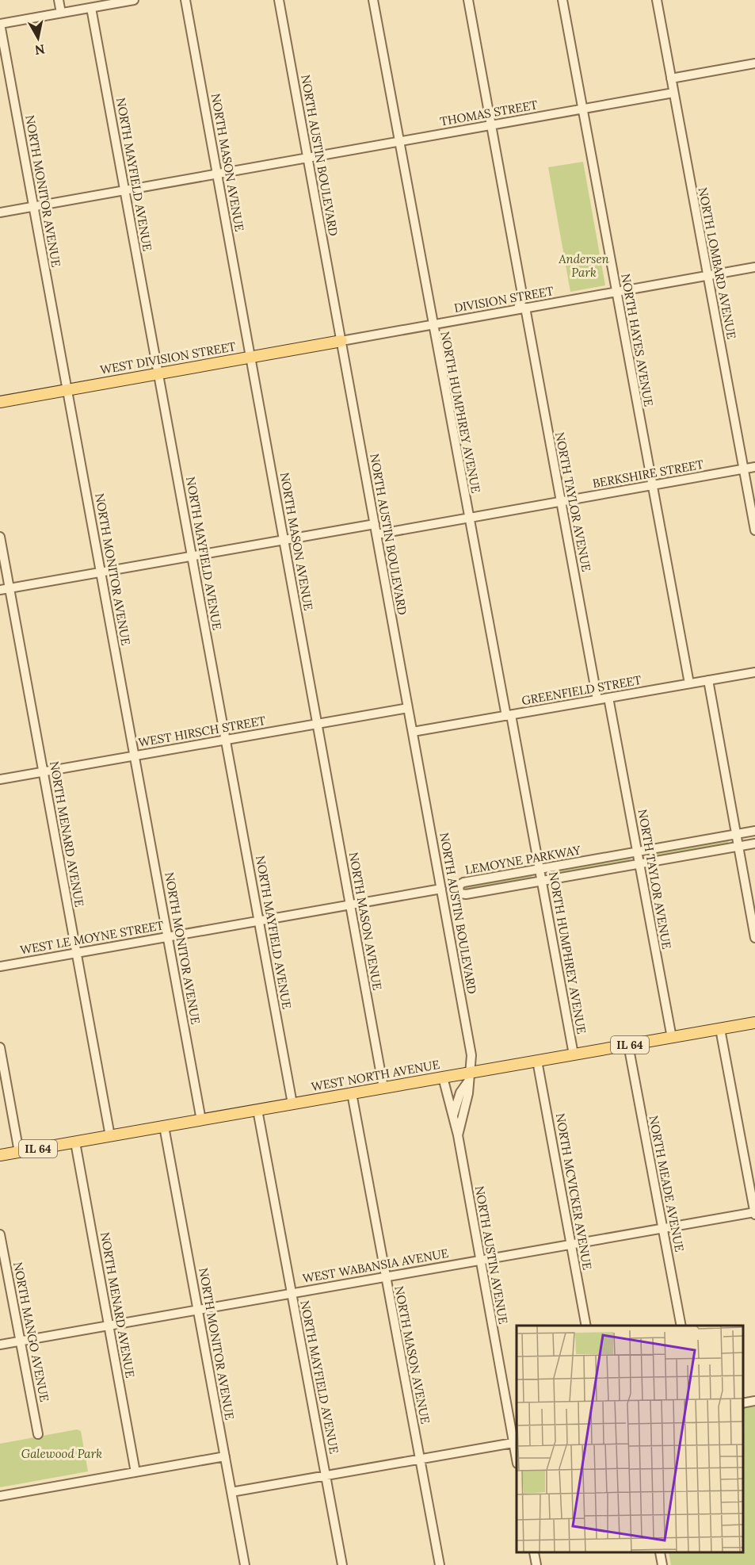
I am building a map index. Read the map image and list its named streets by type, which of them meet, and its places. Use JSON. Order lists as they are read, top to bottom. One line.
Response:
{"streets":{"main road":["WEST DIVISION STREET","IL 64","WEST NORTH AVENUE"],"street":["THOMAS STREET","NORTH AUSTIN BOULEVARD","NORTH MASON AVENUE","NORTH MAYFIELD AVENUE","NORTH MONITOR AVENUE","NORTH LOMBARD AVENUE","DIVISION STREET","NORTH HAYES AVENUE","NORTH HUMPHREY AVENUE","BERKSHIRE STREET","NORTH TAYLOR AVENUE","GREENFIELD STREET","WEST HIRSCH STREET","NORTH MENARD AVENUE","LEMOYNE PARKWAY","WEST LE MOYNE STREET","NORTH MEADE AVENUE","NORTH MCVICKER AVENUE","NORTH AUSTIN AVENUE","WEST WABANSIA AVENUE","NORTH MANGO AVENUE"]},"crossings":[["THOMAS STREET","NORTH AUSTIN BOULEVARD"],["THOMAS STREET","NORTH MASON AVENUE"],["THOMAS STREET","NORTH MAYFIELD AVENUE"],["THOMAS STREET","NORTH MONITOR AVENUE"],["THOMAS STREET","NORTH LOMBARD AVENUE"],["THOMAS STREET","NORTH HAYES AVENUE"],["THOMAS STREET","NORTH HUMPHREY AVENUE"],["NORTH AUSTIN BOULEVARD","DIVISION STREET"],["NORTH AUSTIN BOULEVARD","WEST DIVISION STREET"],["NORTH AUSTIN BOULEVARD","BERKSHIRE STREET"],["NORTH AUSTIN BOULEVARD","GREENFIELD STREET"],["NORTH AUSTIN BOULEVARD","WEST HIRSCH STREET"],["NORTH AUSTIN BOULEVARD","WEST LE MOYNE STREET"],["NORTH AUSTIN BOULEVARD","WEST NORTH AVENUE"],["NORTH AUSTIN BOULEVARD","NORTH AUSTIN AVENUE"],["NORTH MASON AVENUE","WEST DIVISION STREET"],["NORTH MASON AVENUE","WEST HIRSCH STREET"],["NORTH MASON AVENUE","WEST LE MOYNE STREET"],["NORTH MASON AVENUE","WEST NORTH AVENUE"],["NORTH MASON AVENUE","WEST WABANSIA AVENUE"],["NORTH MAYFIELD AVENUE","WEST DIVISION STREET"],["NORTH MAYFIELD AVENUE","WEST HIRSCH STREET"],["NORTH MAYFIELD AVENUE","WEST LE MOYNE STREET"],["NORTH MAYFIELD AVENUE","WEST NORTH AVENUE"],["NORTH MAYFIELD AVENUE","WEST WABANSIA AVENUE"],["NORTH MONITOR AVENUE","WEST DIVISION STREET"],["NORTH MONITOR AVENUE","WEST HIRSCH STREET"],["NORTH MONITOR AVENUE","WEST LE MOYNE STREET"],["NORTH MONITOR AVENUE","WEST NORTH AVENUE"],["NORTH MONITOR AVENUE","WEST WABANSIA AVENUE"],["NORTH LOMBARD AVENUE","DIVISION STREET"],["NORTH LOMBARD AVENUE","BERKSHIRE STREET"],["DIVISION STREET","NORTH HAYES AVENUE"],["DIVISION STREET","WEST DIVISION STREET"],["DIVISION STREET","NORTH HUMPHREY AVENUE"],["DIVISION STREET","NORTH TAYLOR AVENUE"],["NORTH HAYES AVENUE","BERKSHIRE STREET"],["NORTH HAYES AVENUE","GREENFIELD STREET"],["NORTH HUMPHREY AVENUE","BERKSHIRE STREET"],["NORTH HUMPHREY AVENUE","GREENFIELD STREET"],["NORTH HUMPHREY AVENUE","LEMOYNE PARKWAY"],["NORTH HUMPHREY AVENUE","WEST NORTH AVENUE"],["BERKSHIRE STREET","NORTH TAYLOR AVENUE"],["NORTH TAYLOR AVENUE","GREENFIELD STREET"],["NORTH TAYLOR AVENUE","LEMOYNE PARKWAY"],["NORTH TAYLOR AVENUE","WEST NORTH AVENUE"],["WEST HIRSCH STREET","NORTH MENARD AVENUE"],["NORTH MENARD AVENUE","WEST LE MOYNE STREET"],["NORTH MENARD AVENUE","WEST NORTH AVENUE"],["NORTH MENARD AVENUE","WEST WABANSIA AVENUE"],["WEST NORTH AVENUE","NORTH MEADE AVENUE"],["WEST NORTH AVENUE","NORTH MCVICKER AVENUE"],["WEST NORTH AVENUE","NORTH AUSTIN AVENUE"],["NORTH MEADE AVENUE","WEST WABANSIA AVENUE"],["NORTH MCVICKER AVENUE","WEST WABANSIA AVENUE"],["NORTH AUSTIN AVENUE","WEST WABANSIA AVENUE"],["WEST WABANSIA AVENUE","NORTH MANGO AVENUE"]],"parks":["Andersen Park","Galewood Park"],"north":"bottom"}
